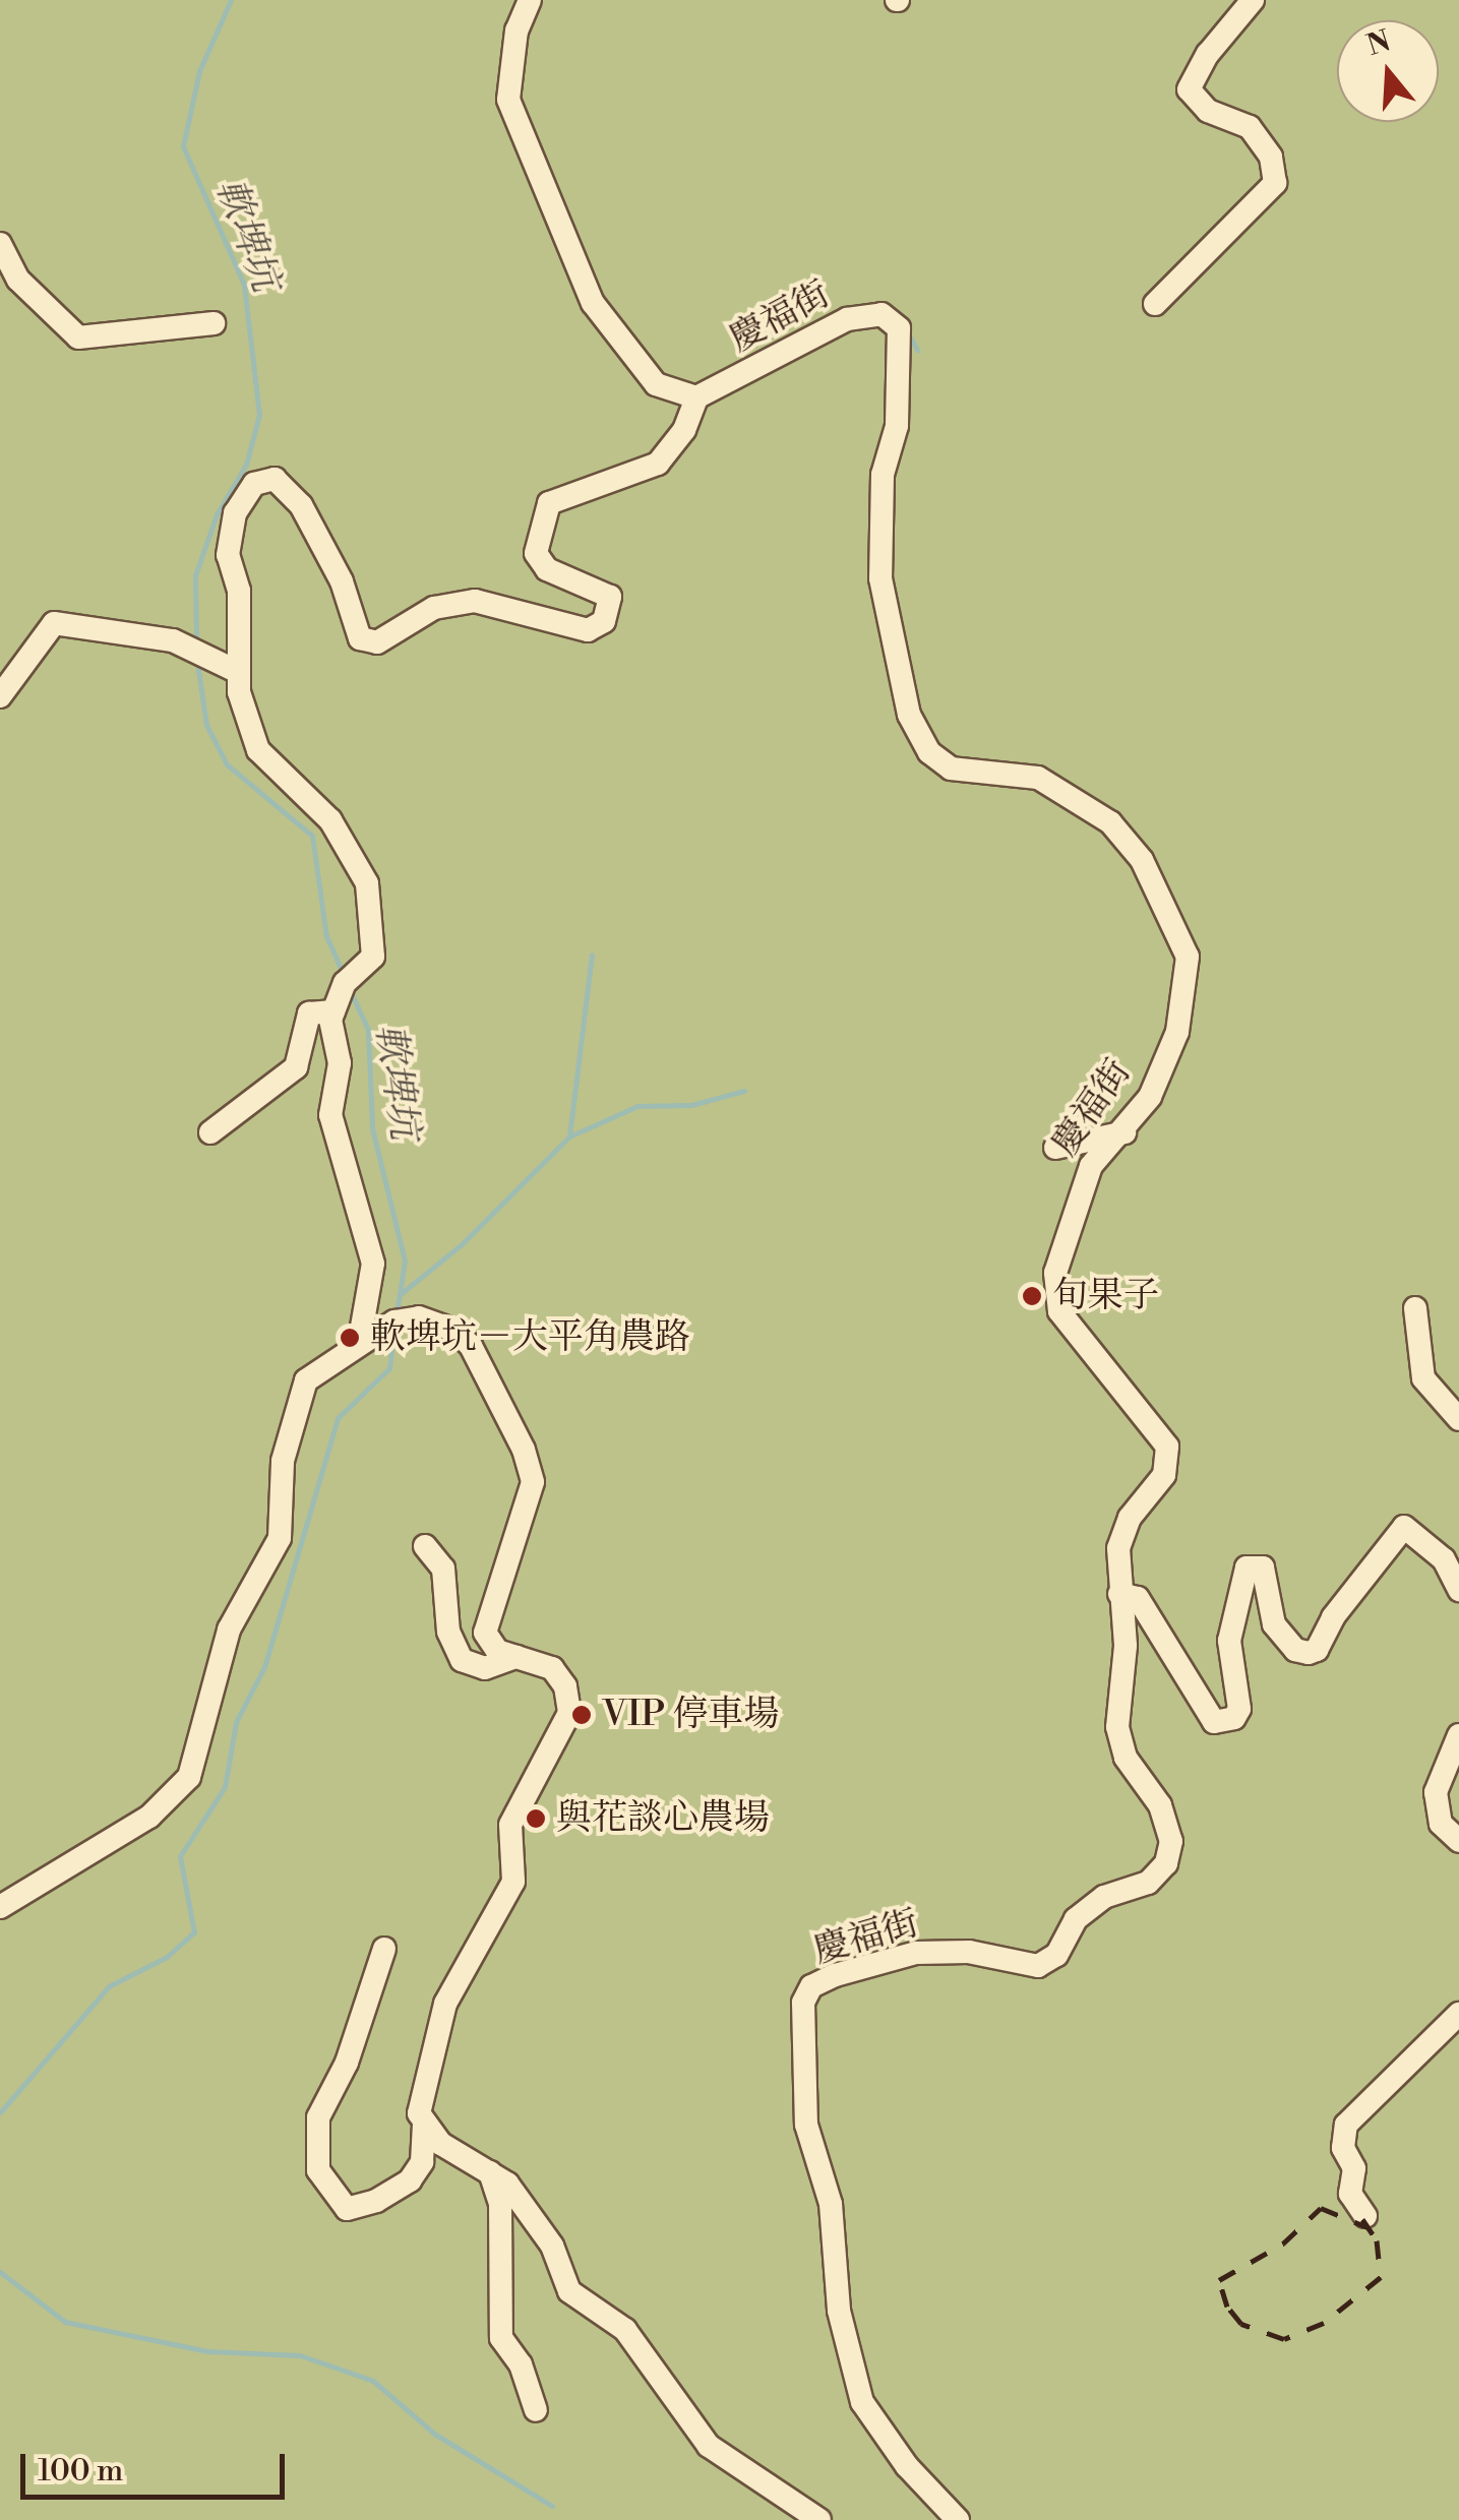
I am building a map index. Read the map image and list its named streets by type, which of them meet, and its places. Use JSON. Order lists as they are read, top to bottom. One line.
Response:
{"streets":{"street":["慶福街"]},"water":["軟埤坑"],"places":["旬果子","軟埤坑－大平角農路","VIP 停車場","與花談心農場"],"scale_bar":"100 m","north":"top"}
